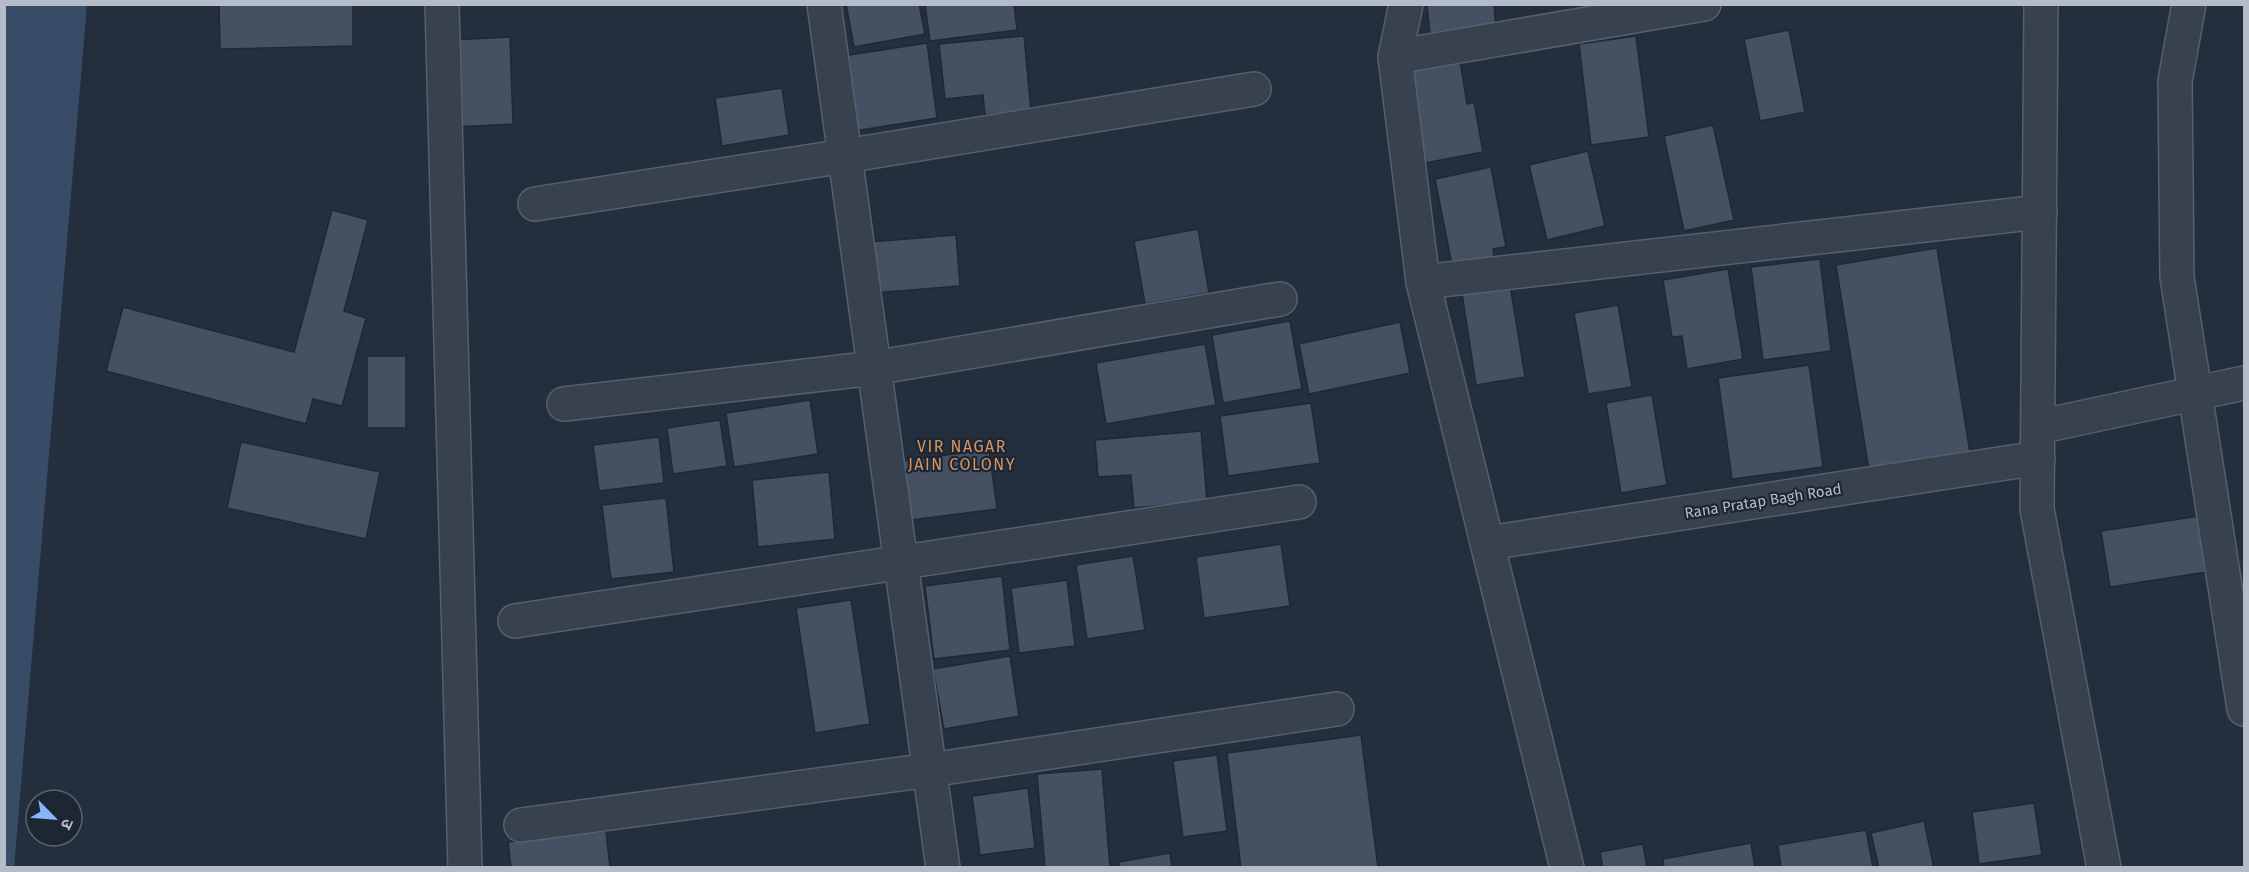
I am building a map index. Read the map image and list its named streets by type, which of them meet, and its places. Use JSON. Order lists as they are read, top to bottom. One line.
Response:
{"streets":{"street":["Rana Pratap Bagh Road"]},"districts":["VIR NAGAR JAIN COLONY"],"north":"bottom right"}
